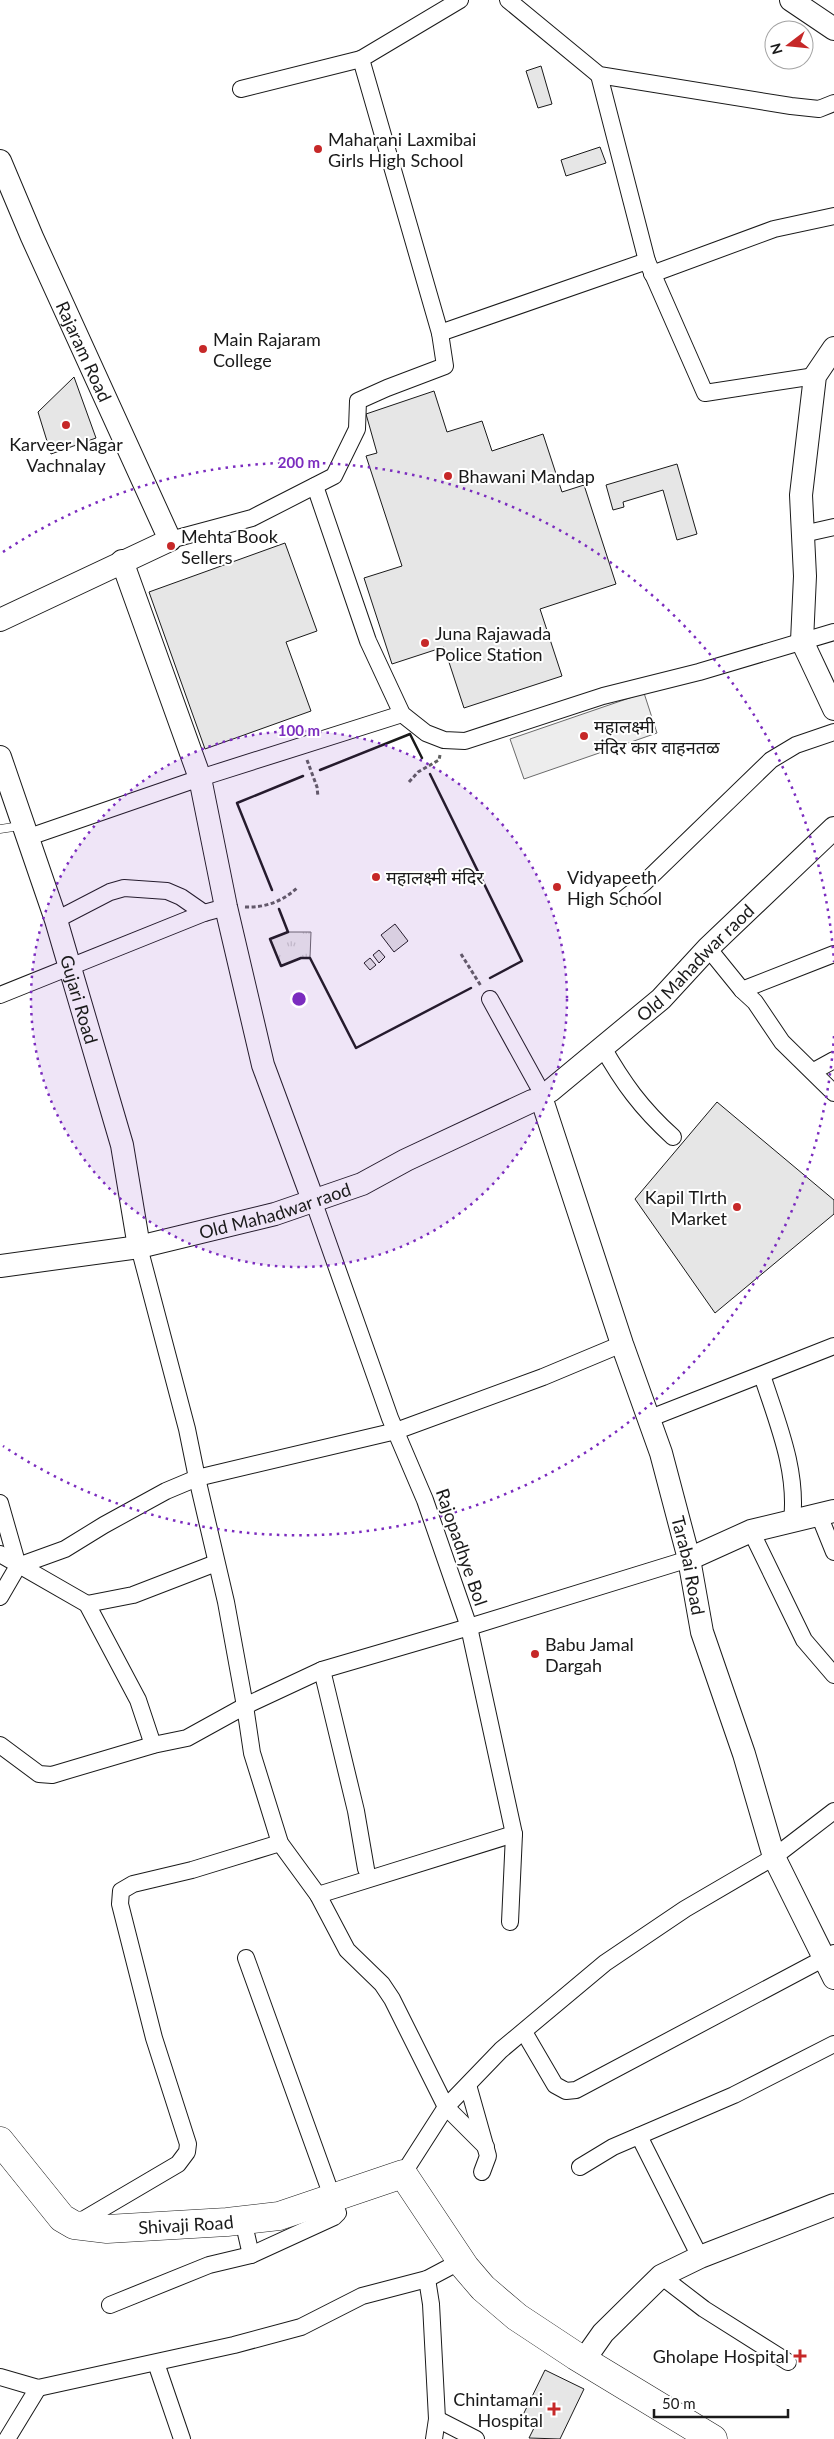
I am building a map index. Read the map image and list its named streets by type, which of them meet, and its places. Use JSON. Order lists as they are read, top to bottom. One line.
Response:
{"streets":{"highway":["Shivaji Road"],"street":["Rajaram Road","Old Mahadwar raod","Gujari Road","Rajopadhye Bol","Tarabai Road"]},"crossings":[["Old Mahadwar raod","Gujari Road"],["Old Mahadwar raod","Rajopadhye Bol"],["Old Mahadwar raod","Tarabai Road"]],"places":{"other":["Maharani Laxmibai Girls High School","Main Rajaram College","Karveer Nagar Vachnalay","Bhawani Mandap","Mehta Book Sellers","Juna Rajawada Police Station","महालक्ष्मी मंदिर कार वाहनतळ","महालक्ष्मी मंदिर","Vidyapeeth High School","Kapil TIrth Market","Babu Jamal Dargah"],"health":["Gholape Hospital","Chintamani Hospital"]},"scale_bar":"50 m","north":"left","rings":["200 m","100 m"]}
